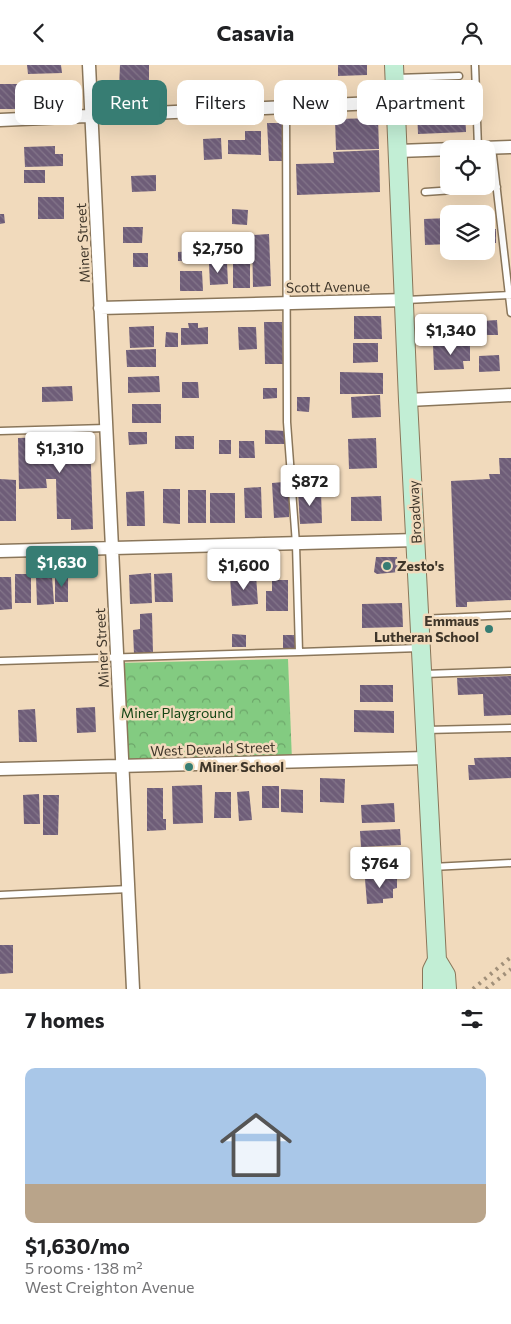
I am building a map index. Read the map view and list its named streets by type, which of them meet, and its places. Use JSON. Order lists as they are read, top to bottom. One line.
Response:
{"streets":{"main road":["Broadway"],"street":["Miner Street","Scott Avenue","West Dewald Street"]},"crossings":[["Miner Street","Scott Avenue"],["Miner Street","West Dewald Street"],["Scott Avenue","Broadway"],["Broadway","West Dewald Street"]],"parks":["Miner Playground"],"places":["Zesto's","Emmaus Lutheran School","Miner School"],"page":{"header":"Casavia","chip":["Buy","Rent","Filters","New","Apartment"],"price":["$2,750","$1,340","$1,310","$872","$1,630","$1,600","$764"],"heading":"7 homes","list":[{"name":"$1,630/mo","note":"5 rooms · 138 m² · West Creighton Avenue"}]}}
